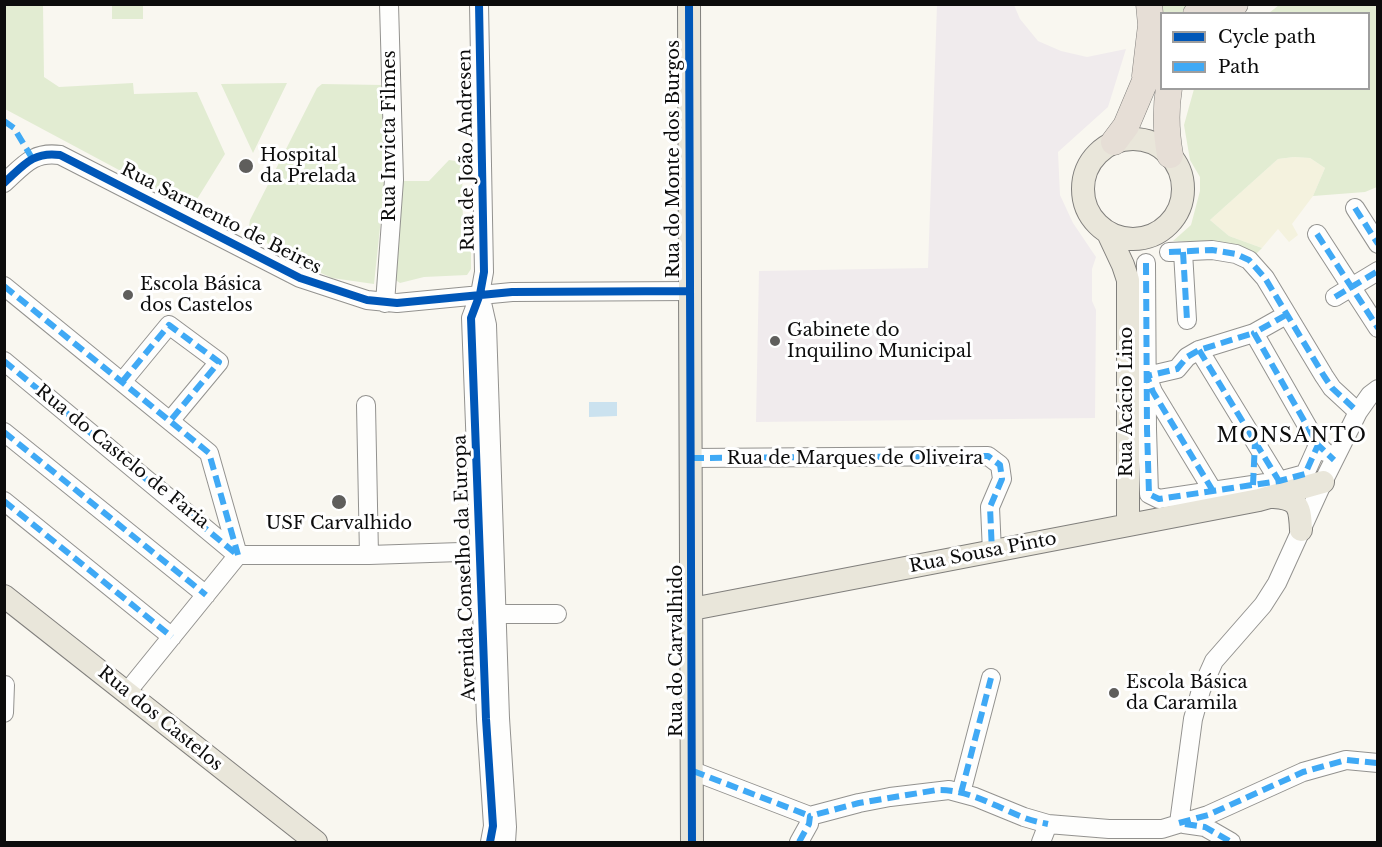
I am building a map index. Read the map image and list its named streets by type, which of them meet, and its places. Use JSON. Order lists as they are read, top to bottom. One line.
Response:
{"streets":{"main road":["Rua do Monte dos Burgos","Rua Acácio Lino","Rua Sousa Pinto","Rua do Carvalhido","Rua dos Castelos"],"street":["Rua Invicta Filmes","Rua de João Andresen","Rua Sarmento de Beires","Rua do Castelo de Faria","Rua de Marques de Oliveira","Avenida Conselho da Europa"]},"crossings":[["Rua Invicta Filmes","Rua Sarmento de Beires"],["Rua de João Andresen","Rua Sarmento de Beires"],["Rua de João Andresen","Avenida Conselho da Europa"],["Rua do Monte dos Burgos","Rua Sarmento de Beires"],["Rua do Monte dos Burgos","Rua de Marques de Oliveira"],["Rua do Monte dos Burgos","Rua do Carvalhido"],["Rua Sarmento de Beires","Avenida Conselho da Europa"],["Rua Acácio Lino","Rua Sousa Pinto"],["Rua de Marques de Oliveira","Rua Sousa Pinto"],["Rua de Marques de Oliveira","Rua do Carvalhido"],["Rua Sousa Pinto","Rua do Carvalhido"]],"districts":["MONSANTO"],"places":["Hospital da Prelada","Escola Básica dos Castelos","Gabinete do Inquilino Municipal","USF Carvalhido","Escola Básica da Caramila"],"legend":["Cycle path","Path"]}
